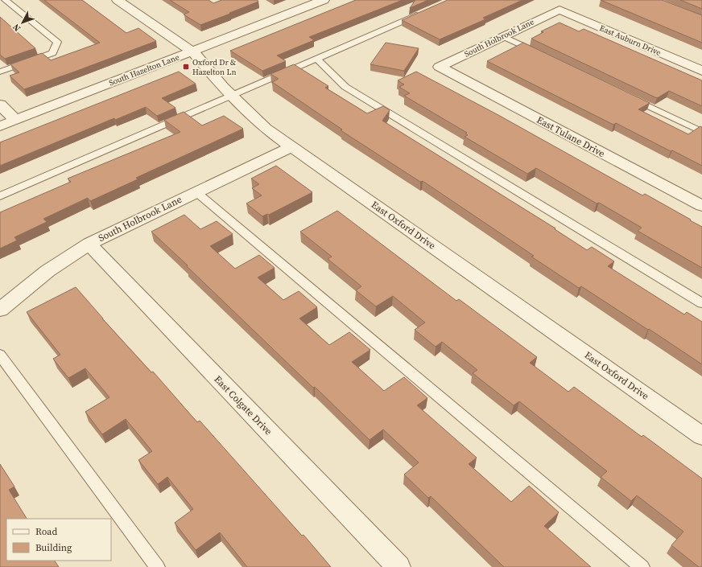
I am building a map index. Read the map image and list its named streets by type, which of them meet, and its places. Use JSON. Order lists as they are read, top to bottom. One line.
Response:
{"streets":{"street":["South Holbrook Lane","East Auburn Drive","South Hazelton Lane","East Tulane Drive","East Oxford Drive","East Colgate Drive"]},"crossings":[["South Holbrook Lane","East Auburn Drive"],["South Holbrook Lane","East Tulane Drive"],["South Holbrook Lane","East Oxford Drive"],["South Holbrook Lane","East Colgate Drive"],["South Hazelton Lane","East Oxford Drive"]],"places":{"transit":["Oxford Dr & Hazelton Ln"]},"legend":["Road","Building"],"north":"bottom left"}
